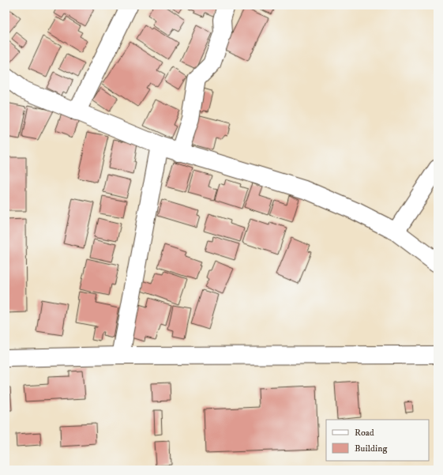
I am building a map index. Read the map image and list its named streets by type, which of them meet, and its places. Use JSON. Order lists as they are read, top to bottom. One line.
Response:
{"legend":["Road","Building"]}
